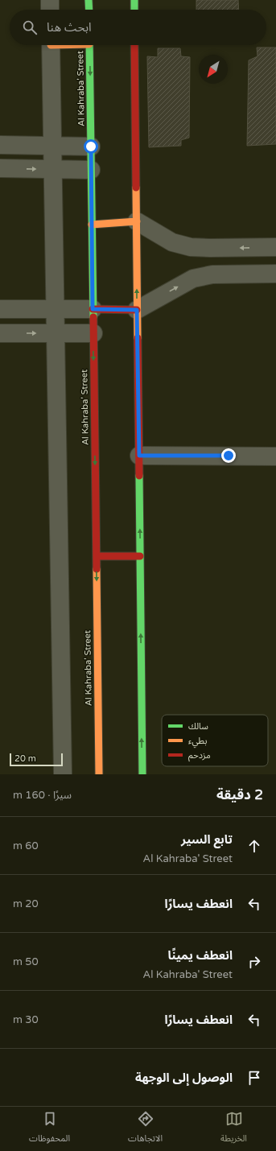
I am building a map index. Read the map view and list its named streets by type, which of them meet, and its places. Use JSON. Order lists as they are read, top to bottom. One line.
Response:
{"streets":{"street":["Al Kahraba' Street"]},"legend":["سالك","بطيء","مزدحم"],"scale_bar":"20 m","north":"bottom left","page":{"search":"ابحث هنا","scale":"20 m","heading":["2 دقيقة","سيرًا · 160 m"],"list":[["تابع السير","Al Kahraba' Street","60 m"],["انعطف يسارًا","20 m"],["انعطف يمينًا","Al Kahraba' Street","50 m"],["انعطف يسارًا","30 m"],"الوصول إلى الوجهة"],"nav":["الخريطة","الاتجاهات","المحفوظات"]}}
